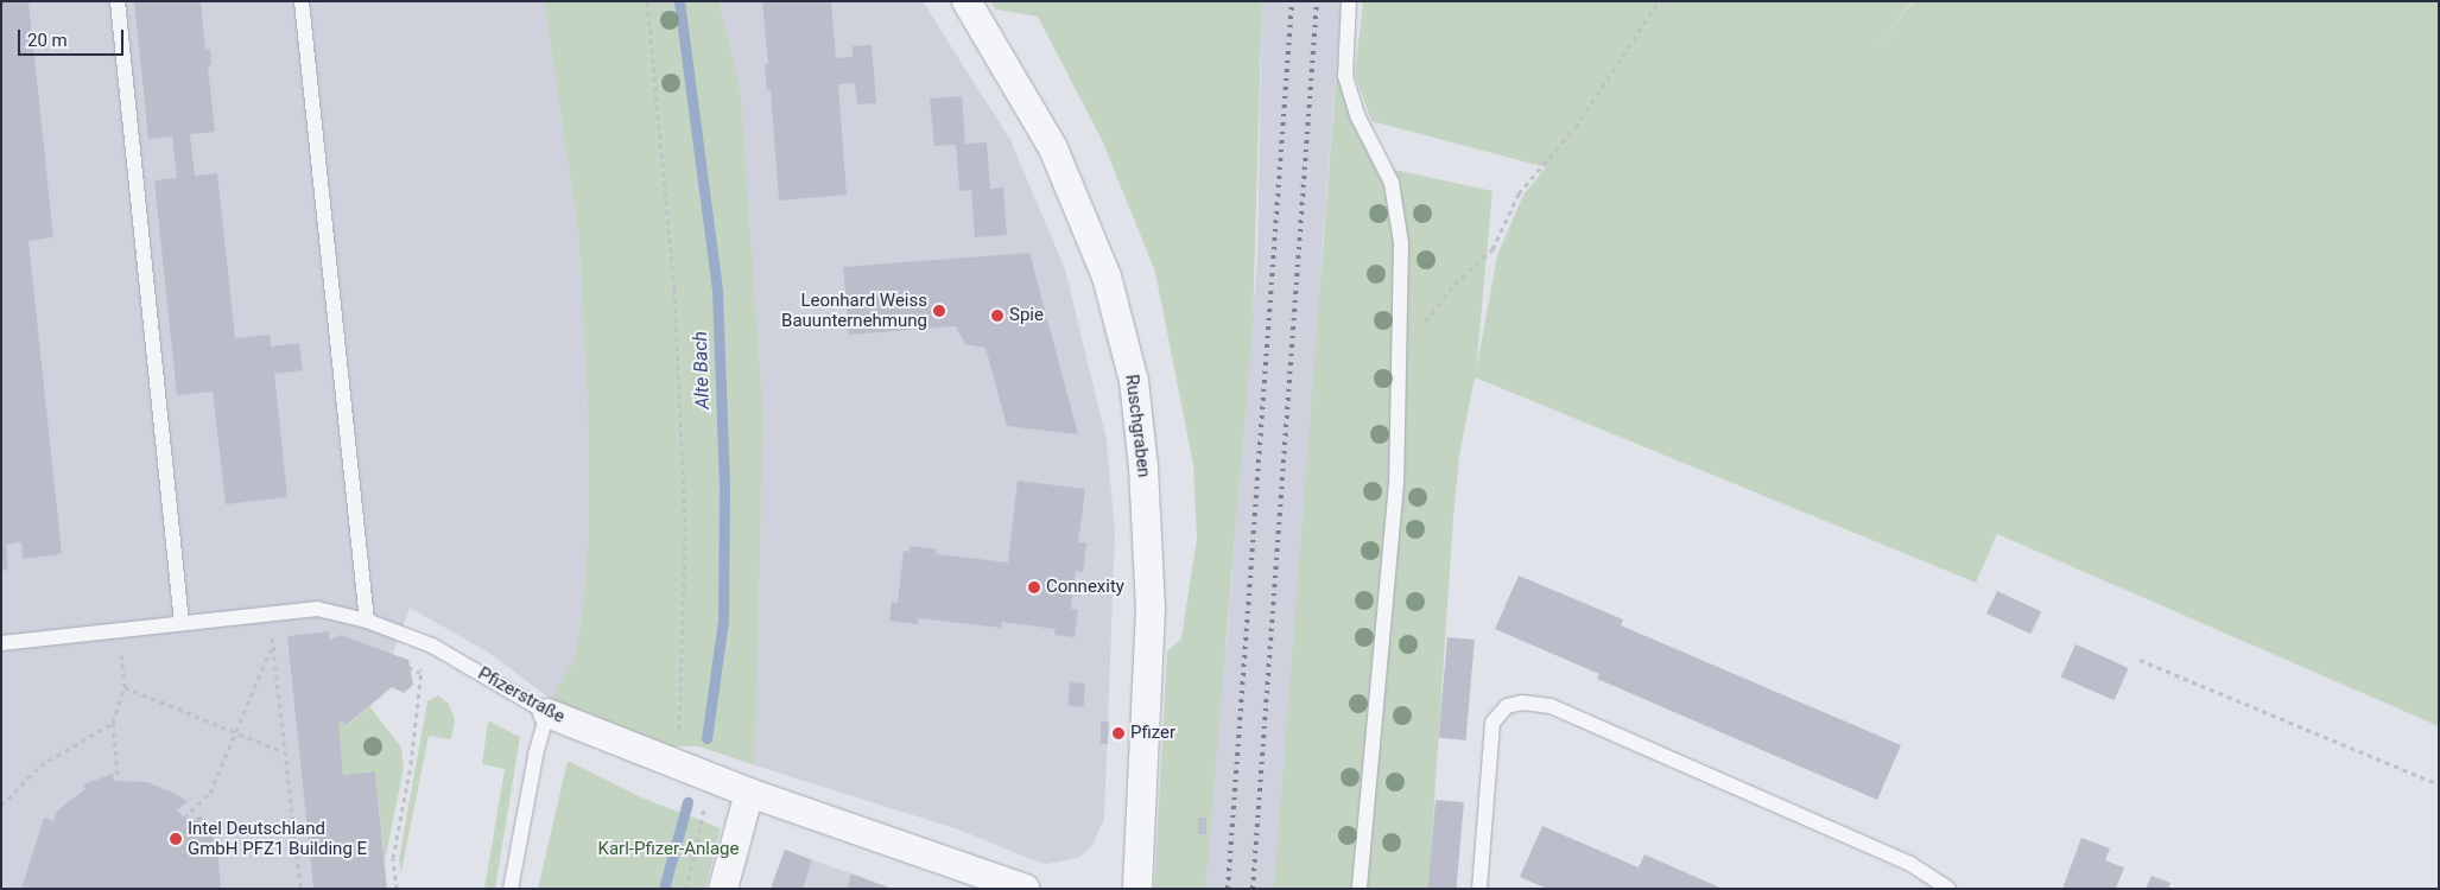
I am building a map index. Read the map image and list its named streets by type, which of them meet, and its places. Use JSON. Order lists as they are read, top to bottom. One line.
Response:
{"streets":{"street":["Ruschgraben","Pfizerstraße"]},"water":["Alte Bach"],"parks":["Karl-Pfizer-Anlage"],"places":["Leonhard Weiss Bauunternehmung","Spie","Connexity","Pfizer","Intel Deutschland GmbH PFZ1 Building E"],"scale_bar":"20 m"}
